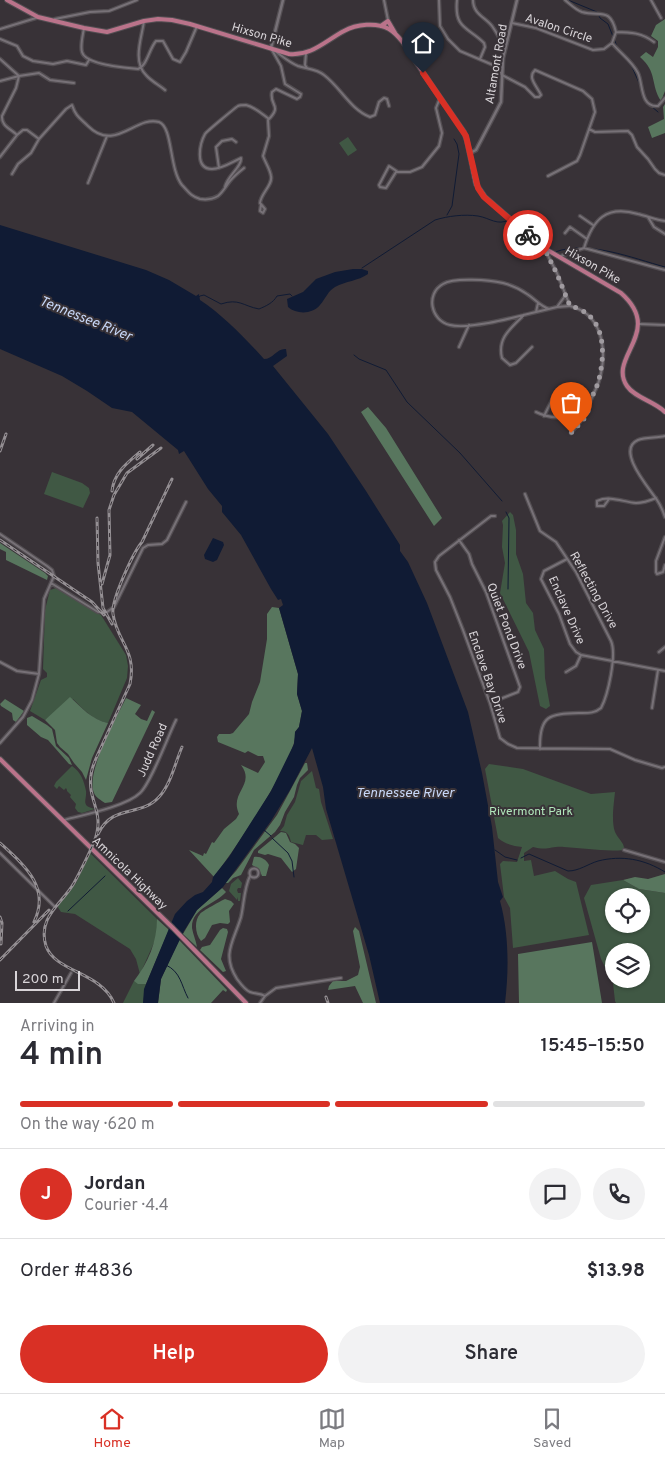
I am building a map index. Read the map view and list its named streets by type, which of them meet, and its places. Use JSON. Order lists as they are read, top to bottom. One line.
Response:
{"streets":{"main road":["Hixson Pike","Amnicola Highway"],"street":["Avalon Circle","Altamont Road","Reflecting Drive","Enclave Drive","Quiet Pond Drive","Enclave Bay Drive","Judd Road"]},"crossings":[["Avalon Circle","Altamont Road"],["Hixson Pike","Altamont Road"],["Reflecting Drive","Enclave Drive"],["Reflecting Drive","Enclave Bay Drive"],["Quiet Pond Drive","Enclave Bay Drive"],["Judd Road","Amnicola Highway"]],"water":["Tennessee River"],"parks":["Rivermont Park"],"scale_bar":"200 m","page":{"scale":"200 m","heading":["4 min","Arriving in","15:45–15:50"],"panel":["Jordan","Courier · 4.4","Order #4836","$13.98"],"bar":"On the way · 620 m","round":"J","buttons":["Help","Share"],"tabs":["Home","Map","Saved"]}}
